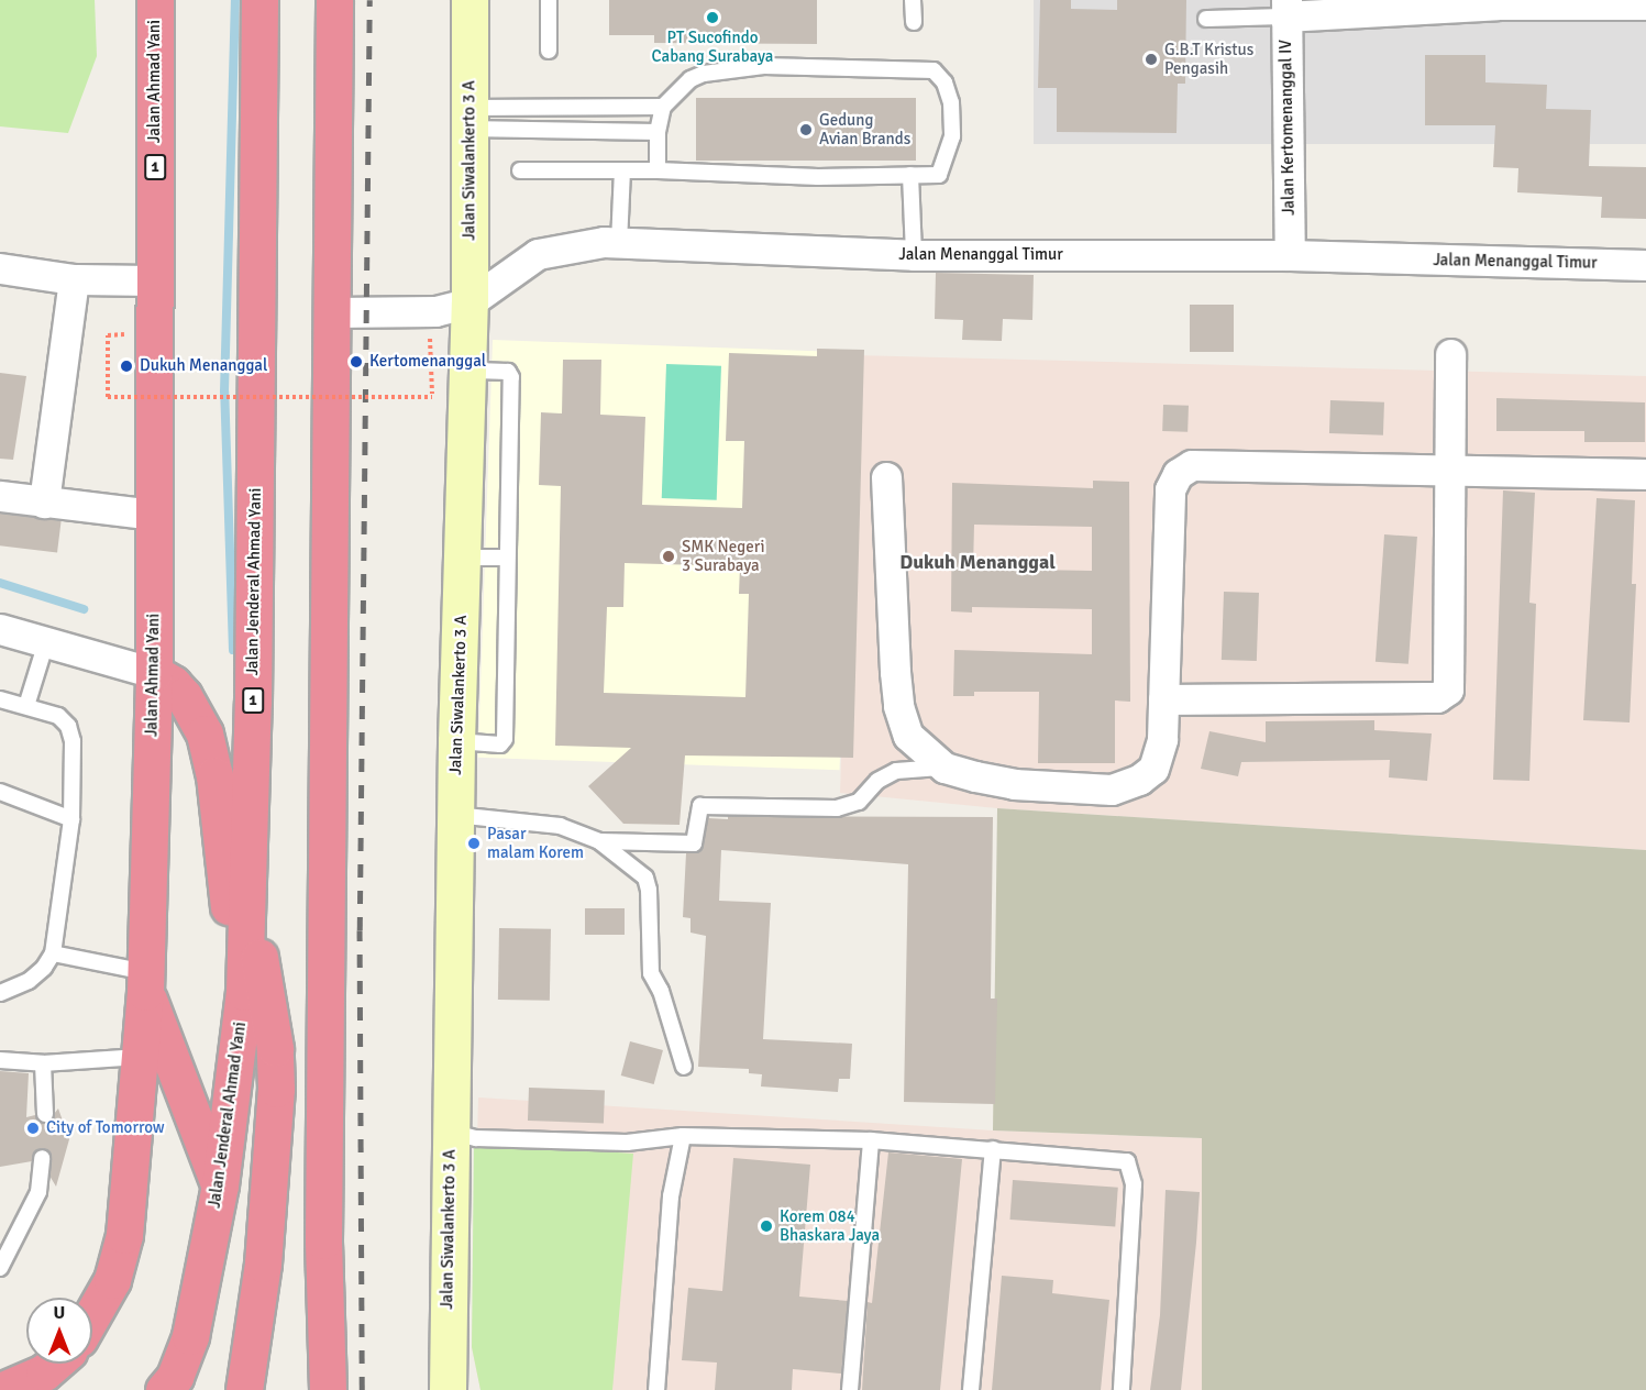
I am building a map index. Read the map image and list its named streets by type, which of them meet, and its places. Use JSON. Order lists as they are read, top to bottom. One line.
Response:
{"streets":{"highway":["Jalan Ahmad Yani","1","Jalan Jenderal Ahmad Yani"],"main road":["Jalan Siwalankerto 3 A"],"street":["Jalan Kertomenanggal IV","Jalan Menanggal Timur"]},"crossings":[["Jalan Kertomenanggal IV","Jalan Menanggal Timur"],["Jalan Siwalankerto 3 A","Jalan Menanggal Timur"]],"districts":["Dukuh Menanggal"],"places":["PT Sucofindo Cabang Surabaya","G.B.T Kristus Pengasih","Gedung Avian Brands","Kertomenanggal","Dukuh Menanggal","SMK Negeri 3 Surabaya","Pasar malam Korem","City of Tomorrow","Korem 084 Bhaskara Jaya"],"north":"top"}
